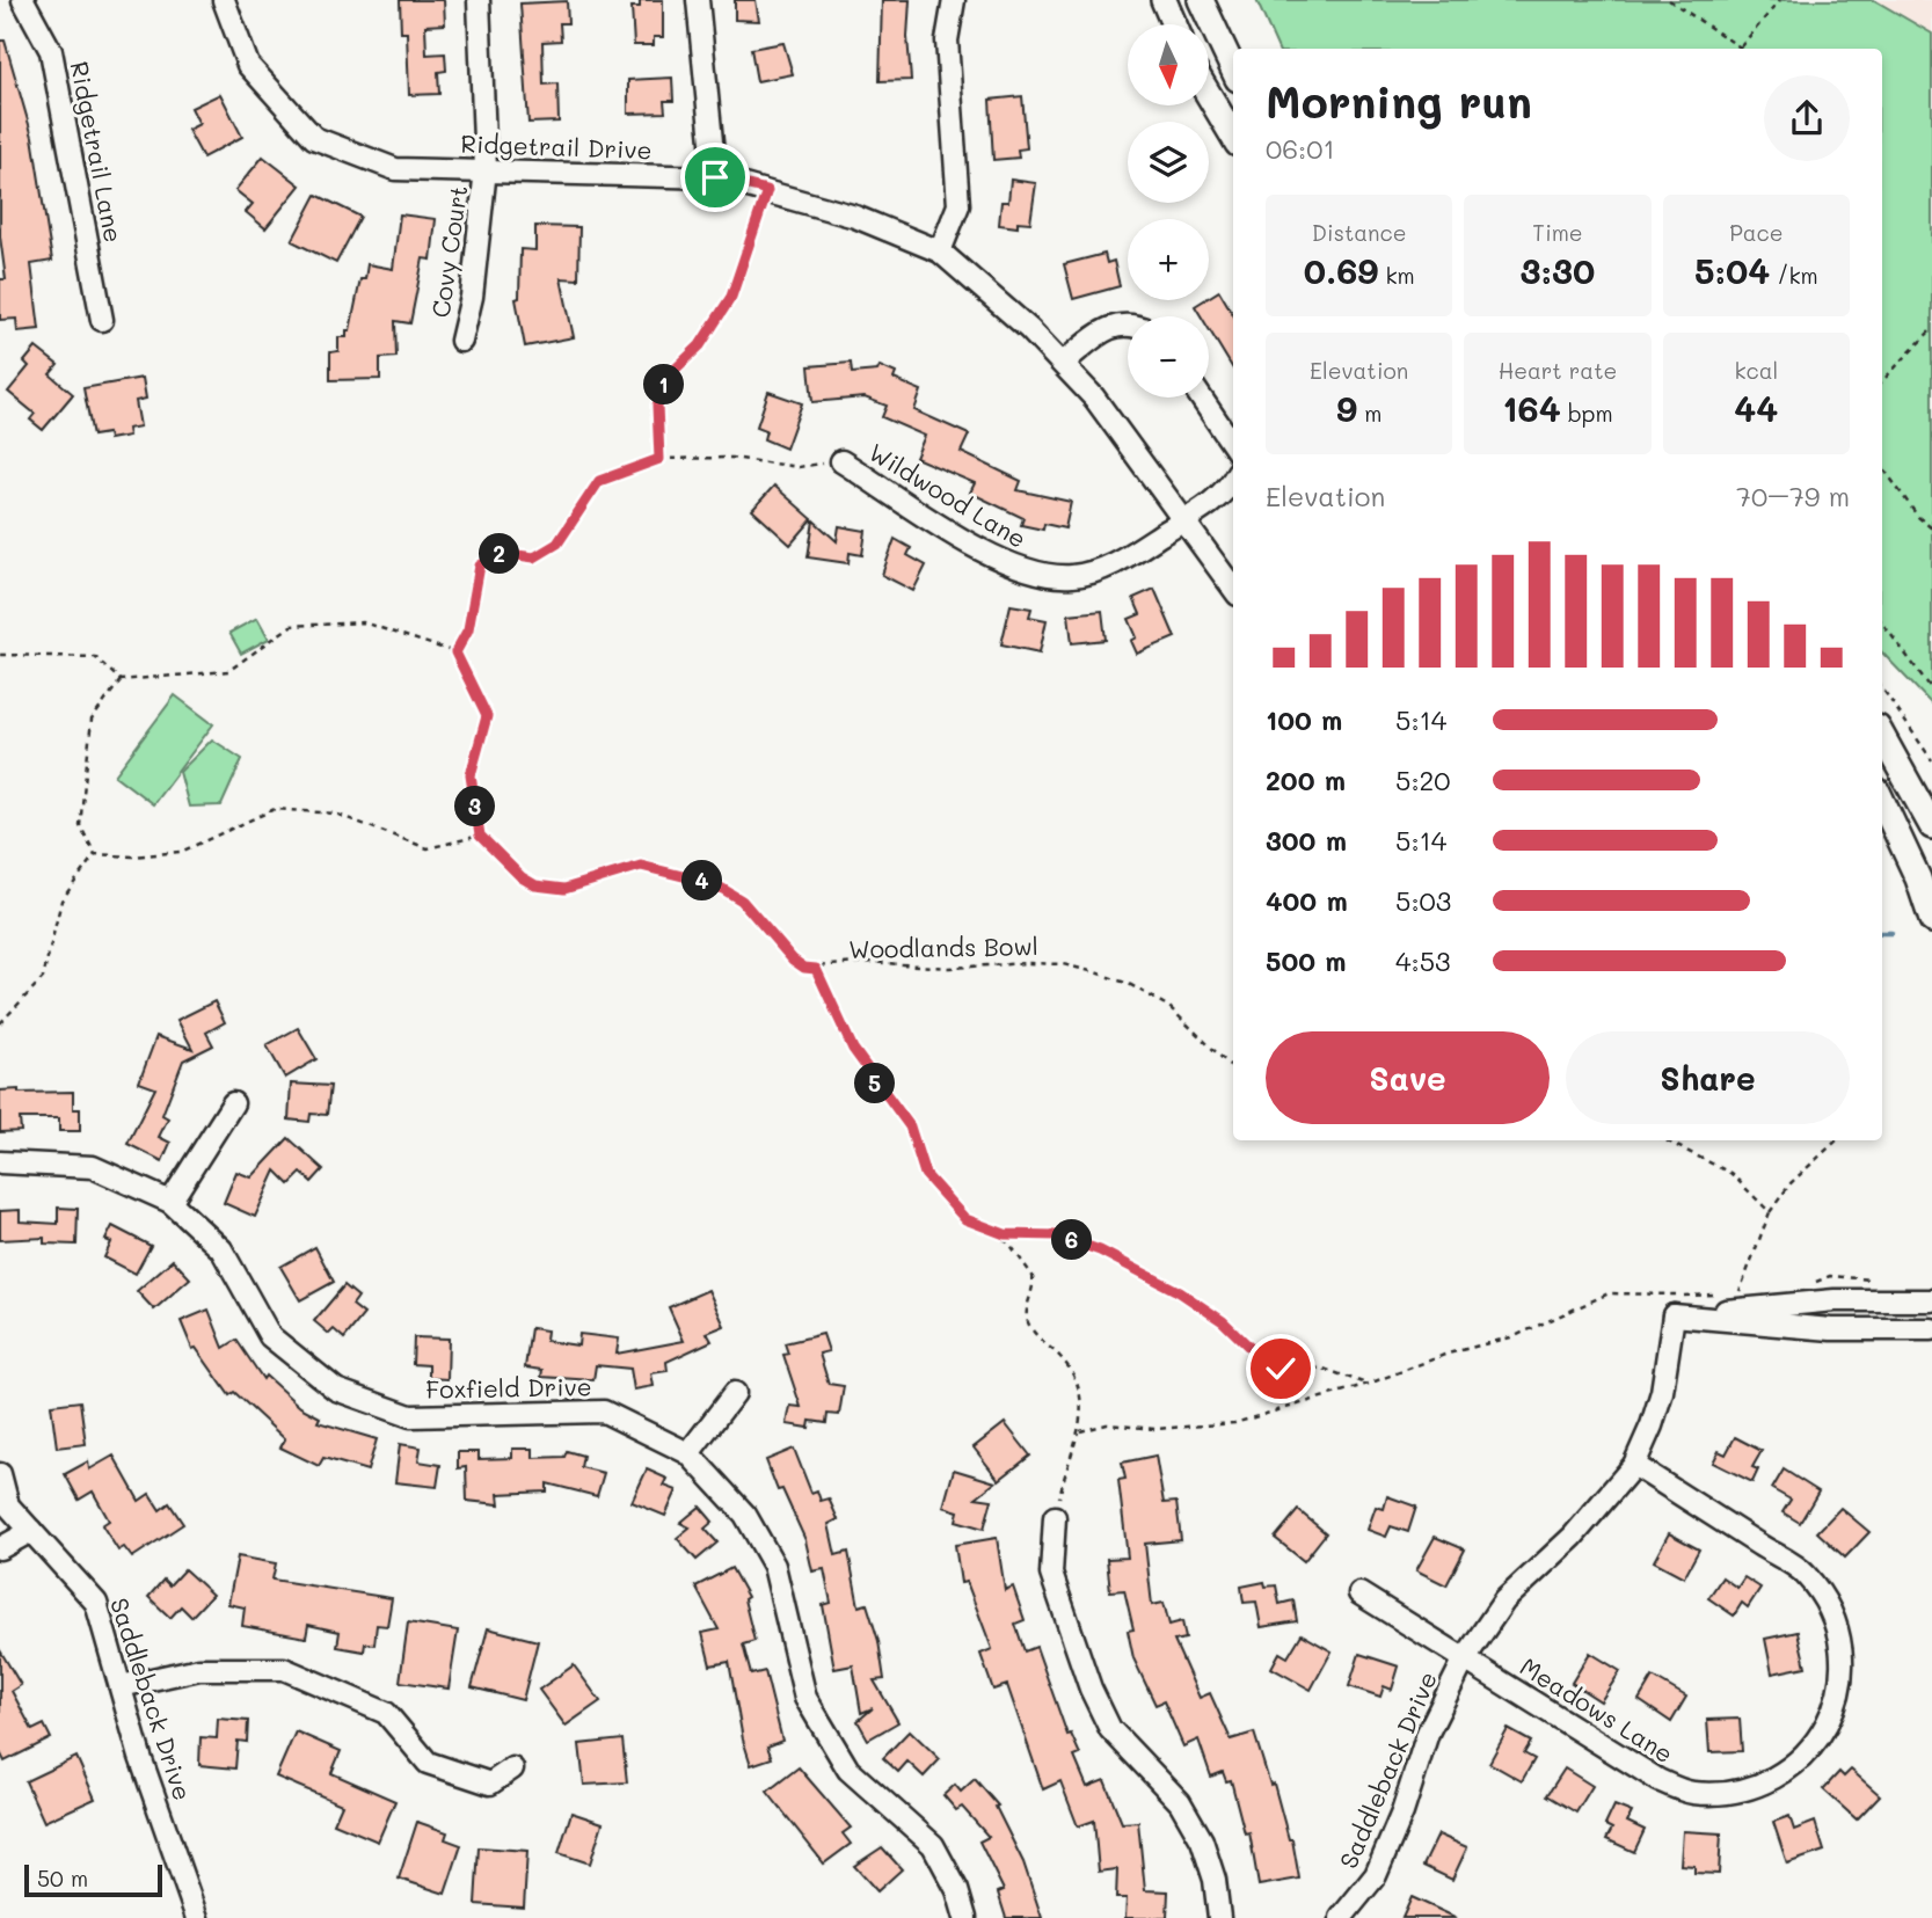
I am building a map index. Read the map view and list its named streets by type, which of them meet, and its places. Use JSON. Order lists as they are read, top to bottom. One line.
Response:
{"streets":{"street":["Ridgetrail Drive","Ridgetrail Lane","Covy Court","Wildwood Lane","Foxfield Drive","Saddleback Drive","Meadows Lane"],"path":["Woodlands Bowl"]},"crossings":[["Ridgetrail Drive","Covy Court"],["Ridgetrail Drive","Wildwood Lane"],["Saddleback Drive","Meadows Lane"]],"scale_bar":"50 m","north":"bottom","page":{"map_buttons":["+","−"],"heading":["Morning run","06:01"],"stats":[["Distance","0.69 km"],["Time","3:30"],["Pace","5:04 /km"],["Elevation","9 m"],["Heart rate","164 bpm"],["kcal","44"]],"pins":["1","2","3","4","5","6"],"chart":["Elevation","70–79 m"],"list":[{"name":"100 m","note":"5:14"},{"name":"200 m","note":"5:20"},{"name":"300 m","note":"5:14"},{"name":"400 m","note":"5:03"},{"name":"500 m","note":"4:53"}],"buttons":["Save","Share"],"scale":"50 m"}}
